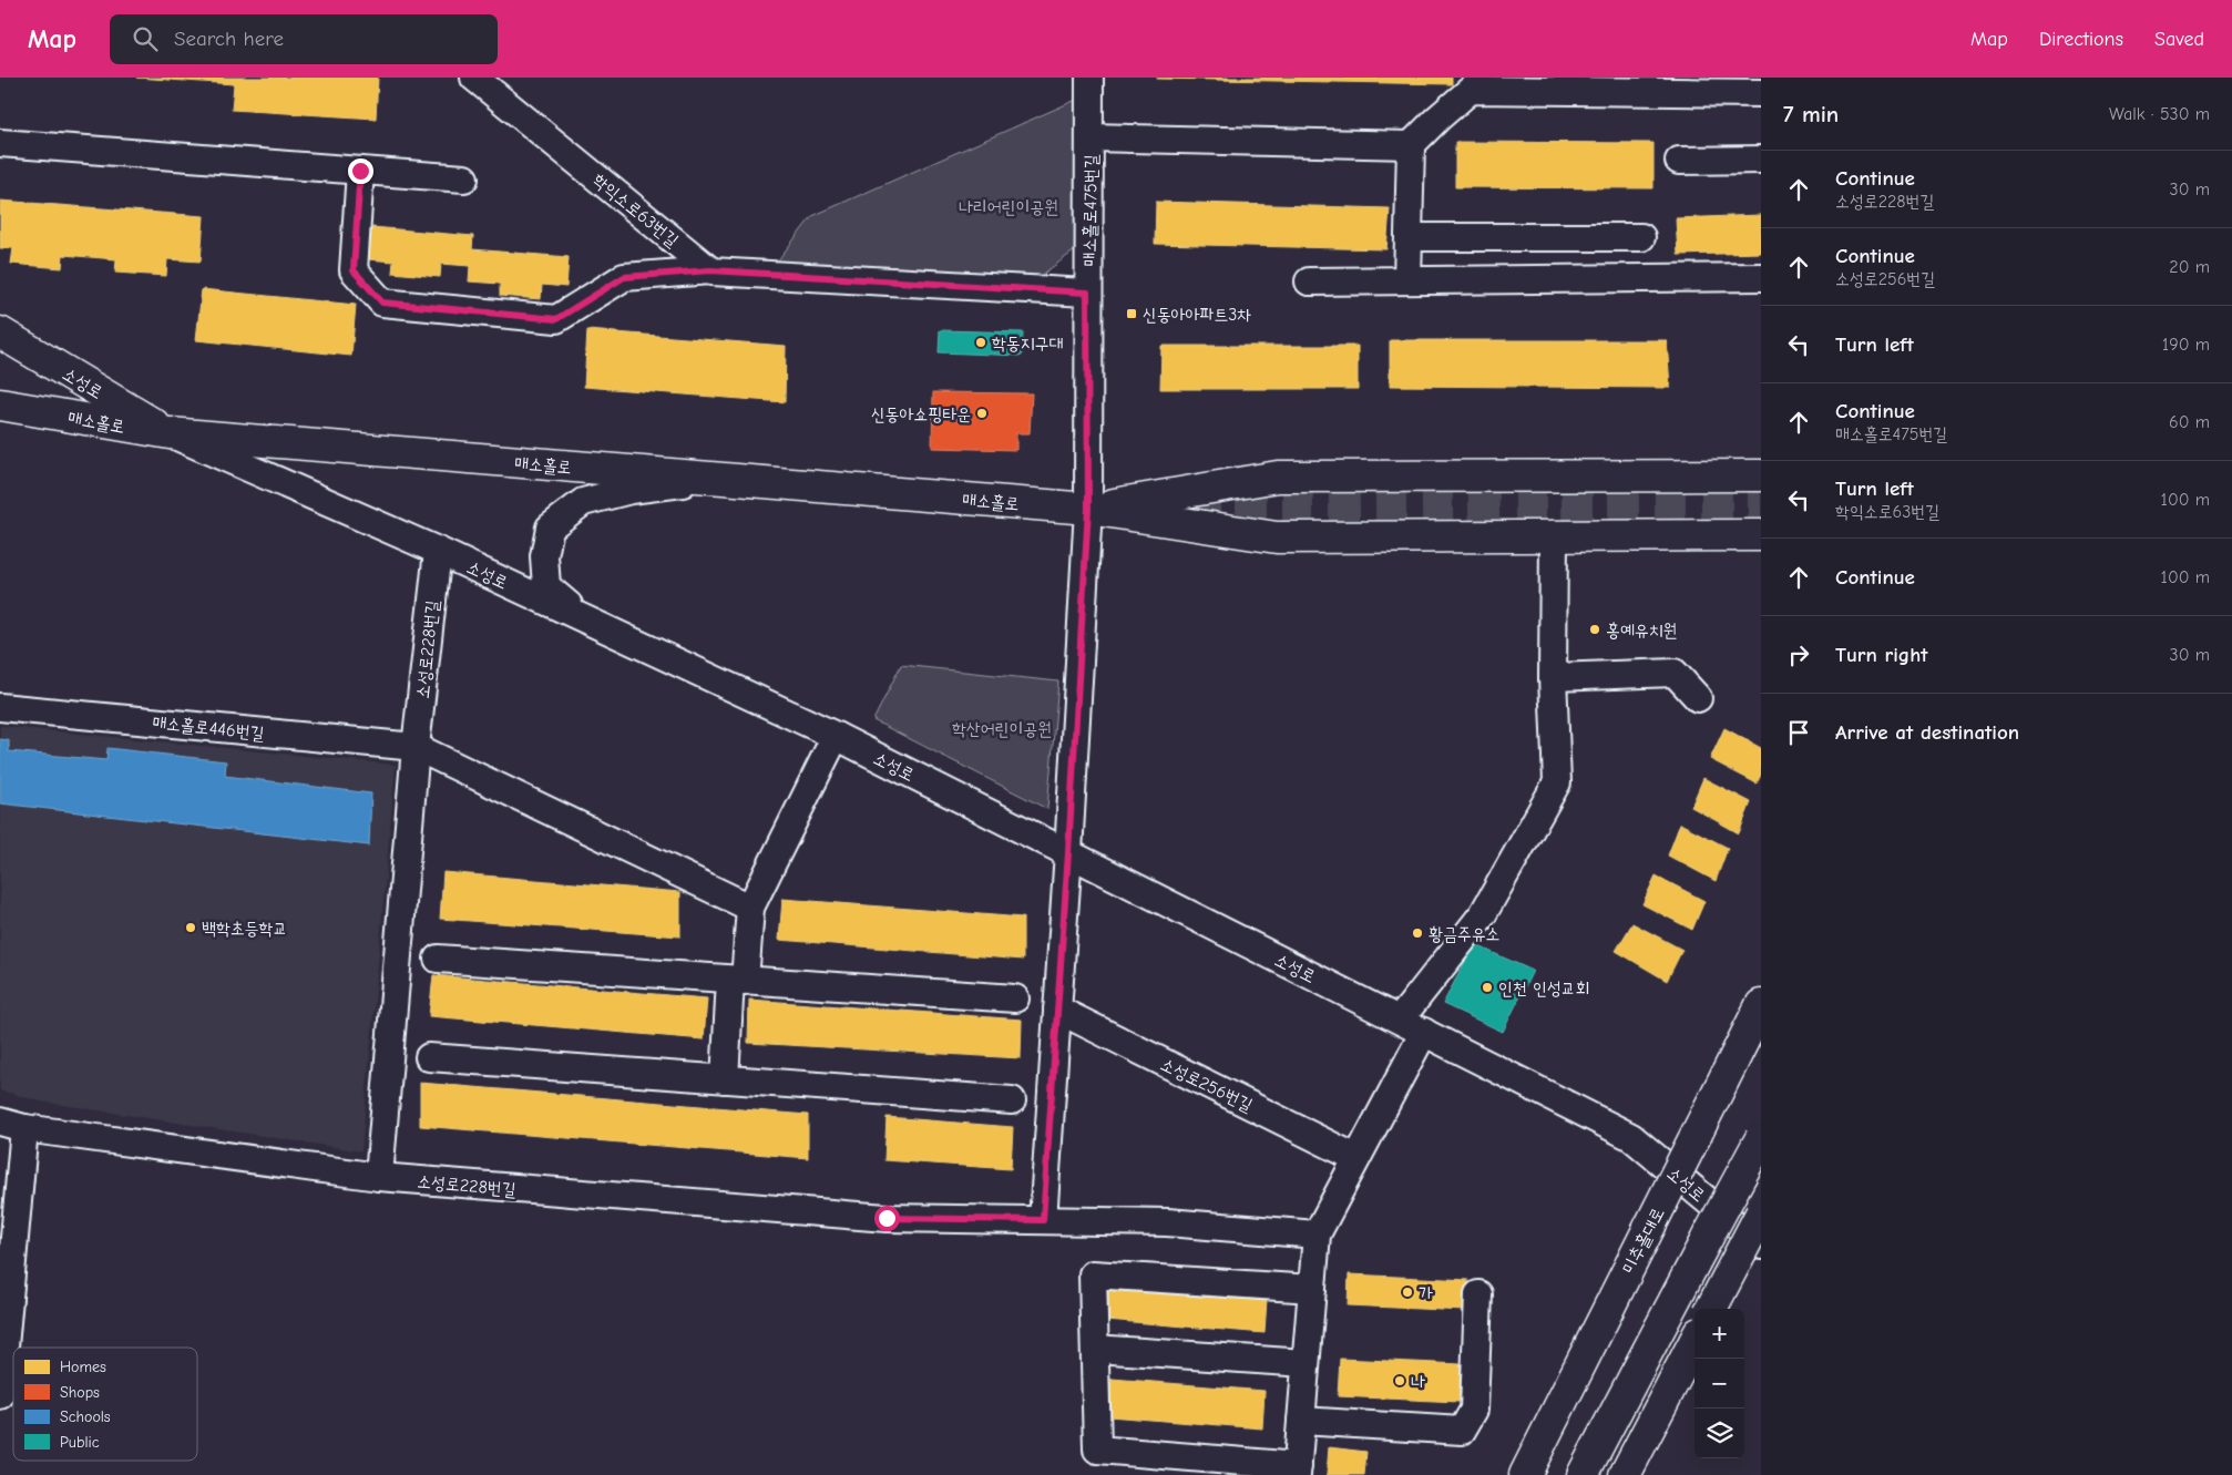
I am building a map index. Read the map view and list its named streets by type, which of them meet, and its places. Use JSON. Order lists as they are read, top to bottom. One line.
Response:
{"streets":{"main road":["소성로","매소홀로","미추홀대로"],"street":["학익소로63번길","매소홀로475번길","소성로228번길","매소홀로446번길","소성로256번길"]},"crossings":[["매소홀로475번길","소성로"],["매소홀로475번길","매소홀로"],["매소홀로475번길","소성로228번길"],["매소홀로475번길","소성로256번길"],["소성로","매소홀로"],["소성로","소성로228번길"],["소성로228번길","매소홀로446번길"]],"parks":["나리어린이공원","학산어린이공원"],"places":{"transit":["신동아아파트3차"],"other":["학동지구대","신동아쇼핑타운","홍예유치원","백학초등학교","황금주유소","인천 인성교회","가","나"]},"legend":["Homes","Shops","Schools","Public"],"page":{"header":"Map","search":"Search here","nav":["Map","Directions","Saved"],"heading":["7 min","Walk · 530 m"],"list":[["Continue","소성로228번길","30 m"],["Continue","소성로256번길","20 m"],["Turn left","190 m"],["Continue","매소홀로475번길","60 m"],["Turn left","학익소로63번길","100 m"],["Continue","100 m"],["Turn right","30 m"],"Arrive at destination"],"map_buttons":["+","−"]}}
